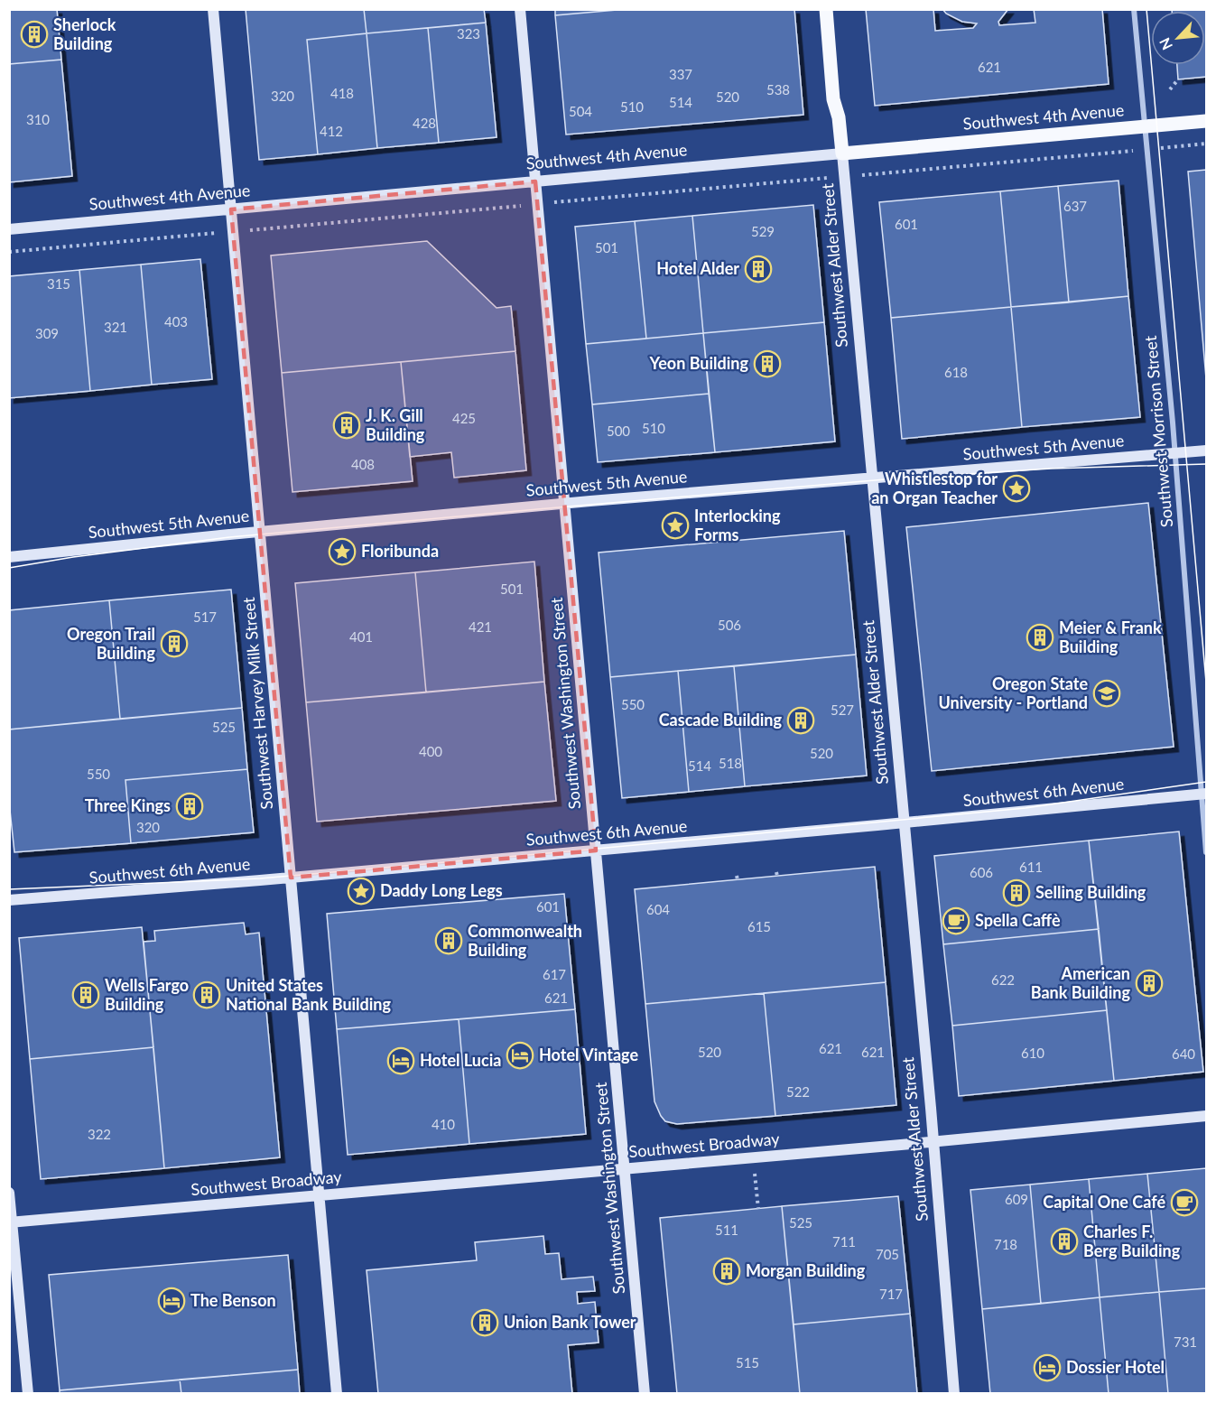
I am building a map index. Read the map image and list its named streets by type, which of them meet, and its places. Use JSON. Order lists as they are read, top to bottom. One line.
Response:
{"streets":{"main road":["Southwest 4th Avenue","Southwest Alder Street","Southwest 5th Avenue","Southwest Harvey Milk Street","Southwest Washington Street","Southwest 6th Avenue","Southwest Broadway"],"street":["Southwest Morrison Street"]},"crossings":[["Southwest 4th Avenue","Southwest Alder Street"],["Southwest 4th Avenue","Southwest Morrison Street"],["Southwest 4th Avenue","Southwest Harvey Milk Street"],["Southwest 4th Avenue","Southwest Washington Street"],["Southwest Alder Street","Southwest 5th Avenue"],["Southwest Alder Street","Southwest 6th Avenue"],["Southwest Alder Street","Southwest Broadway"],["Southwest Morrison Street","Southwest 5th Avenue"],["Southwest Morrison Street","Southwest 6th Avenue"],["Southwest 5th Avenue","Southwest Harvey Milk Street"],["Southwest 5th Avenue","Southwest Washington Street"],["Southwest Harvey Milk Street","Southwest 6th Avenue"],["Southwest Harvey Milk Street","Southwest Broadway"],["Southwest Washington Street","Southwest 6th Avenue"],["Southwest Washington Street","Southwest Broadway"]],"places":{"building":["Sherlock Building","Hotel Alder","Yeon Building","J. K. Gill Building","Meier & Frank Building","Oregon Trail Building","Cascade Building","Three Kings","Selling Building","Commonwealth Building","American Bank Building","Wells Fargo Building","United States National Bank Building","Charles F. Berg Building","Morgan Building","Union Bank Tower"],"place":["Whistlestop for an Organ Teacher","Interlocking Forms","Floribunda","Daddy Long Legs"],"school or university":["Oregon State University - Portland"],"cafe":["Spella Caffè","Capital One Café"],"hotel":["Hotel Vintage","Hotel Lucia","The Benson","Dossier Hotel"]},"house_numbers":["323","621","337","538","418","320","520","514","510","504","310","428","412","637","601","529","501","315","403","321","309","618","425","510","500","408","501","517","506","421","401","550","527","525","400","520","518","514","550","320","611","606","601","604","615","617","622","621","621","520","621","610","640","522","410","322","609","525","511","711","718","705","717","731","515"],"north":"bottom left"}
